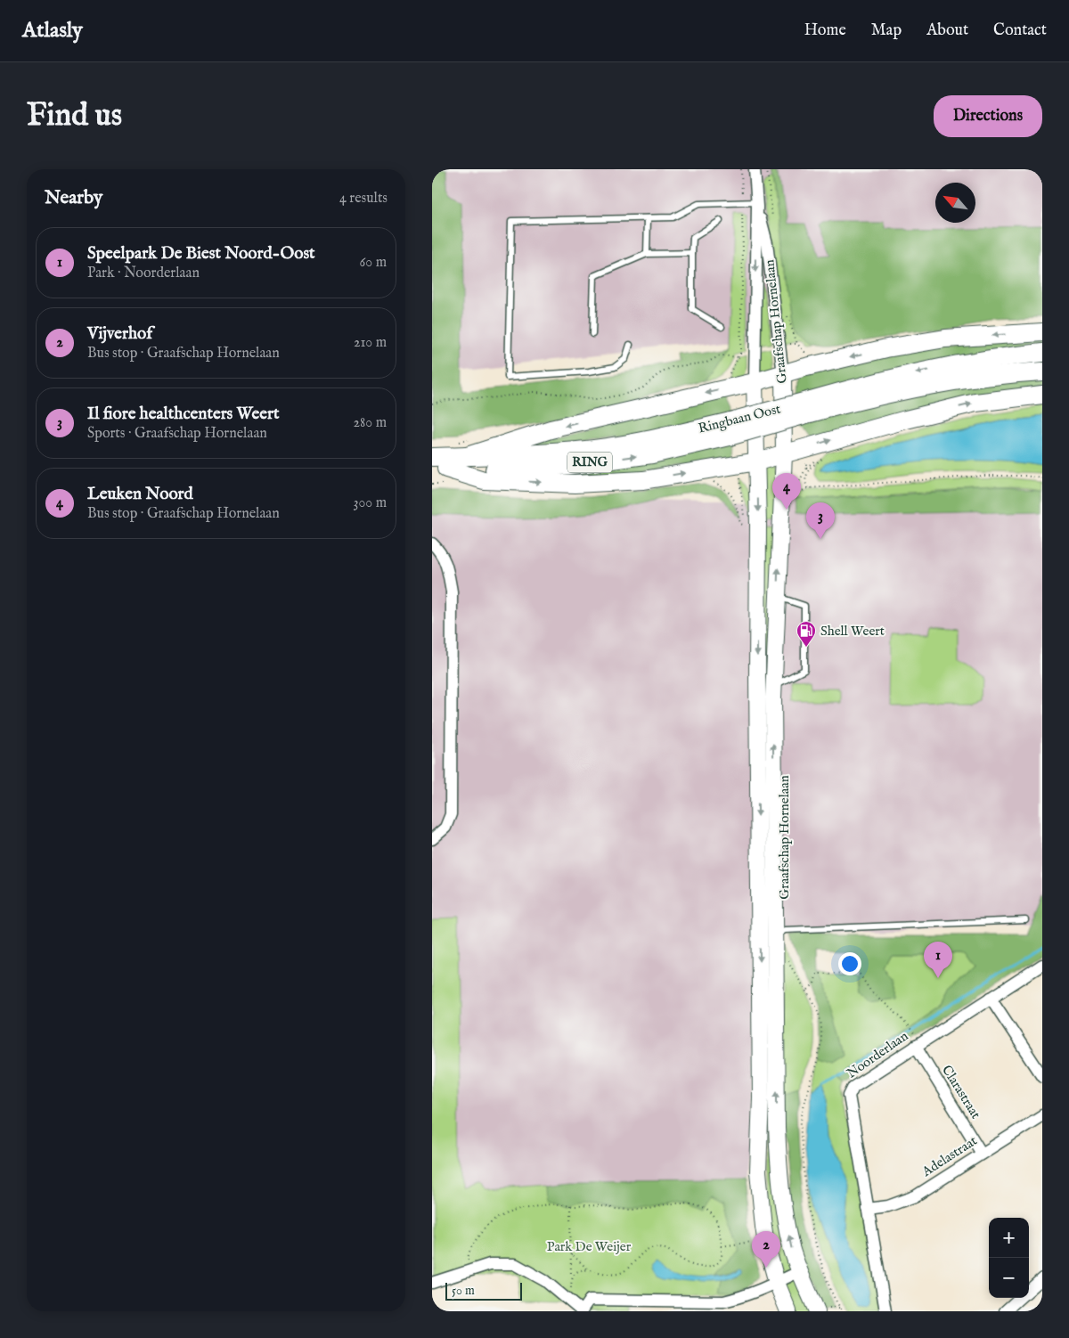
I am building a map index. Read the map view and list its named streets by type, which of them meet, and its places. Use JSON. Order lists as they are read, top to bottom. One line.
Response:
{"streets":{"main road":["Ringbaan Oost","RING"],"street":["Graafschap Hornelaan","Noorderlaan","Clarastraat","Adelastraat"]},"crossings":[["Noorderlaan","Clarastraat"],["Noorderlaan","Adelastraat"],["Clarastraat","Adelastraat"]],"parks":["Park De Weijer"],"places":{"fuel station":["Shell Weert"]},"scale_bar":"50 m","north":"top left","page":{"header":"Atlasly","nav":["Home","Map","About","Contact"],"buttons":"Directions","title":"Find us","heading":["Nearby","4 results"],"list":[{"mark":"1","name":"Speelpark De Biest Noord-Oost","note":"Park · Noorderlaan","value":"60 m"},{"mark":"2","name":"Vijverhof","note":"Bus stop · Graafschap Hornelaan","value":"210 m"},{"mark":"3","name":"Il fiore healthcenters Weert","note":"Sports · Graafschap Hornelaan","value":"280 m"},{"mark":"4","name":"Leuken Noord","note":"Bus stop · Graafschap Hornelaan","value":"300 m"}],"pins":["4","3","1","2"],"map_buttons":["+","−"],"scale":"50 m"}}
